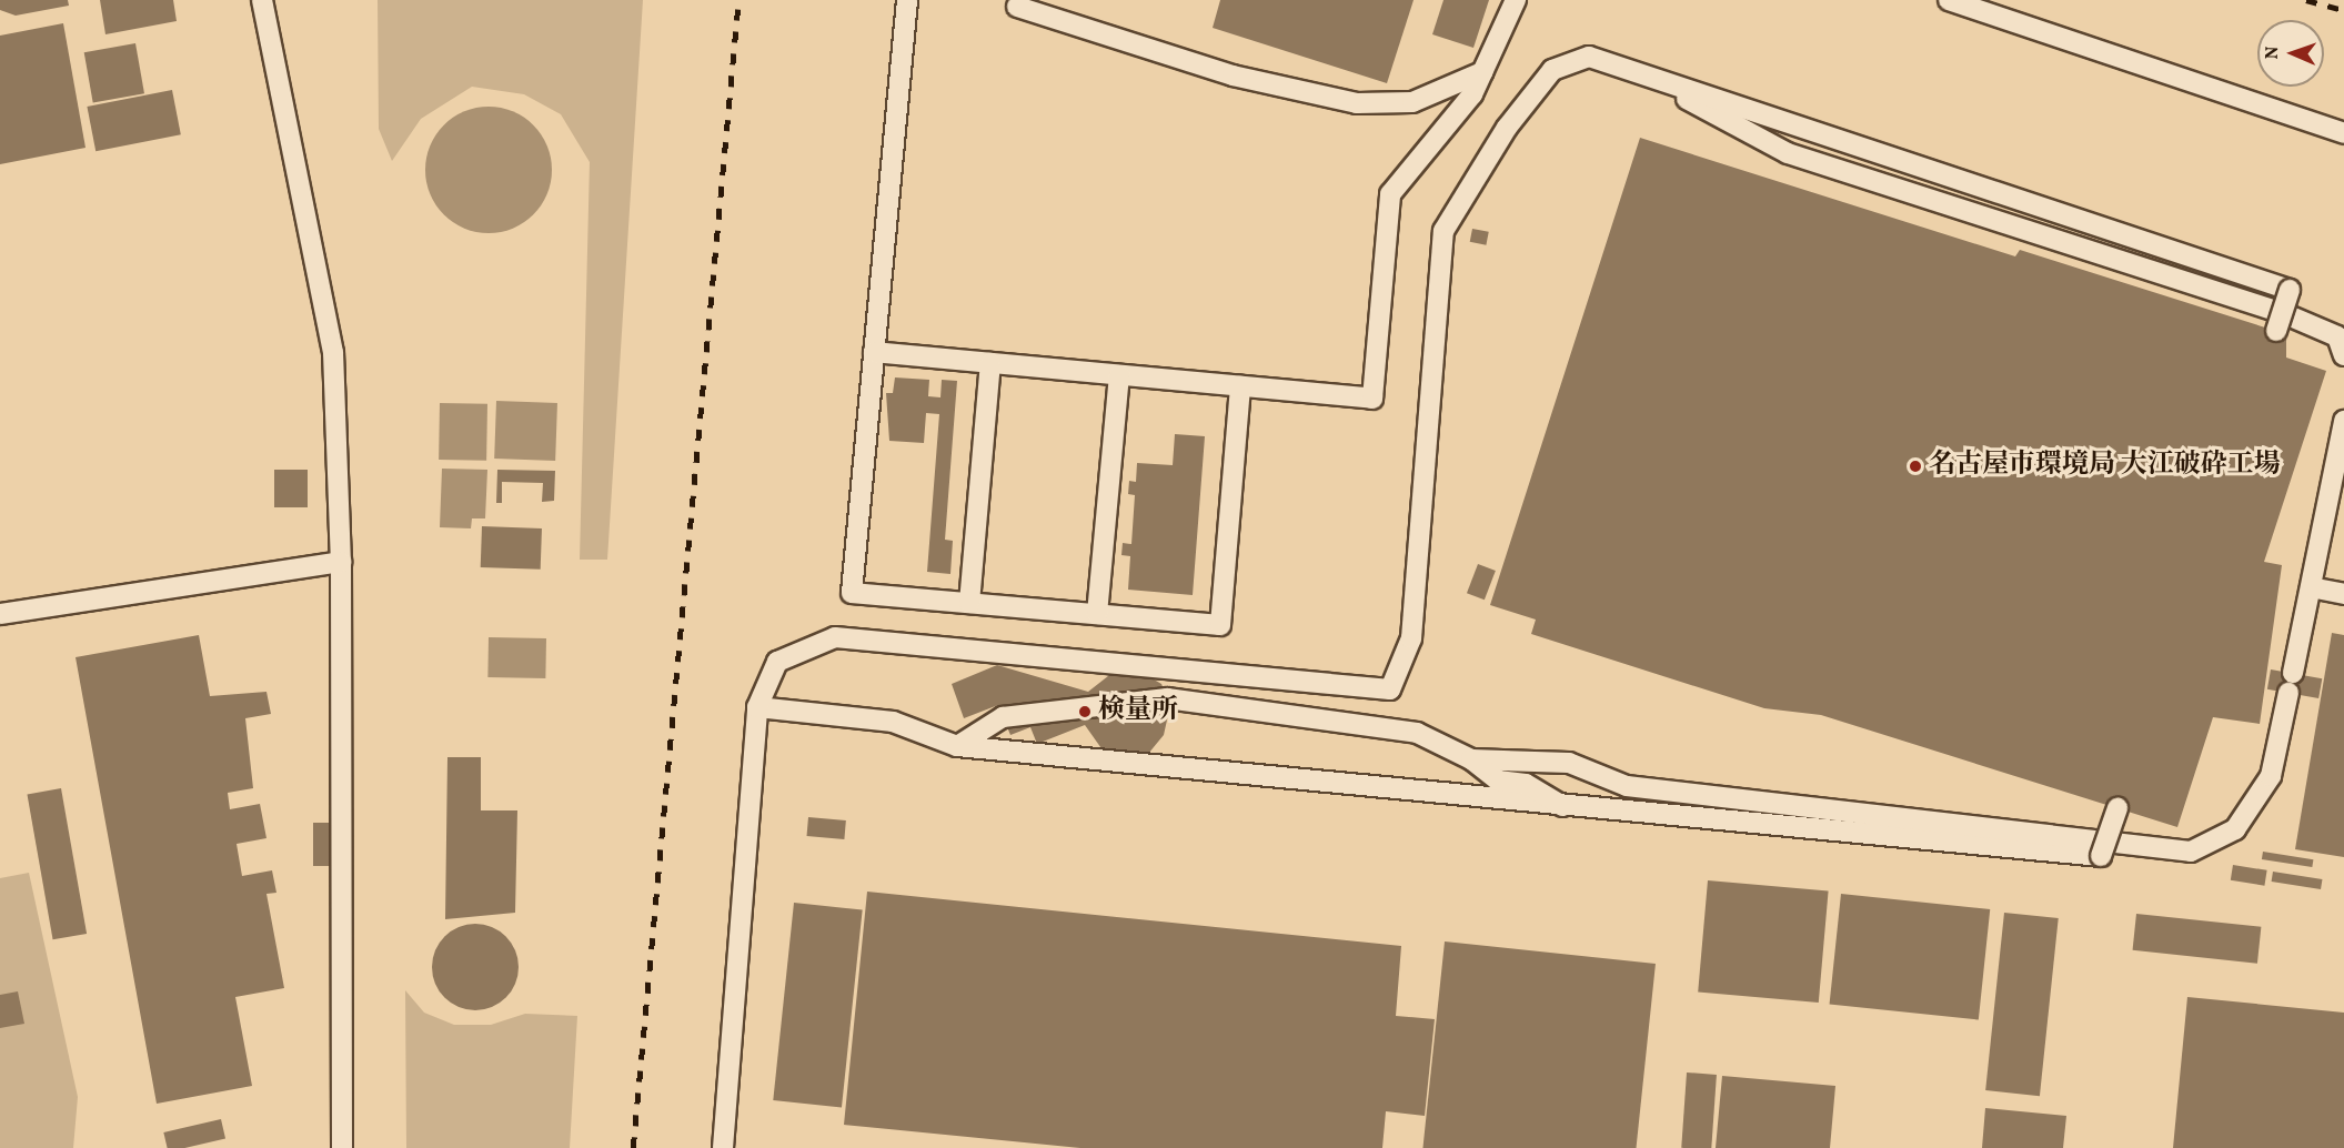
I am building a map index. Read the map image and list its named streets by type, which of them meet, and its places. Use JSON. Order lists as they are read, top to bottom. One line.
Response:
{"places":["名古屋市環境局 大江破砕工場","検量所"],"north":"left"}
